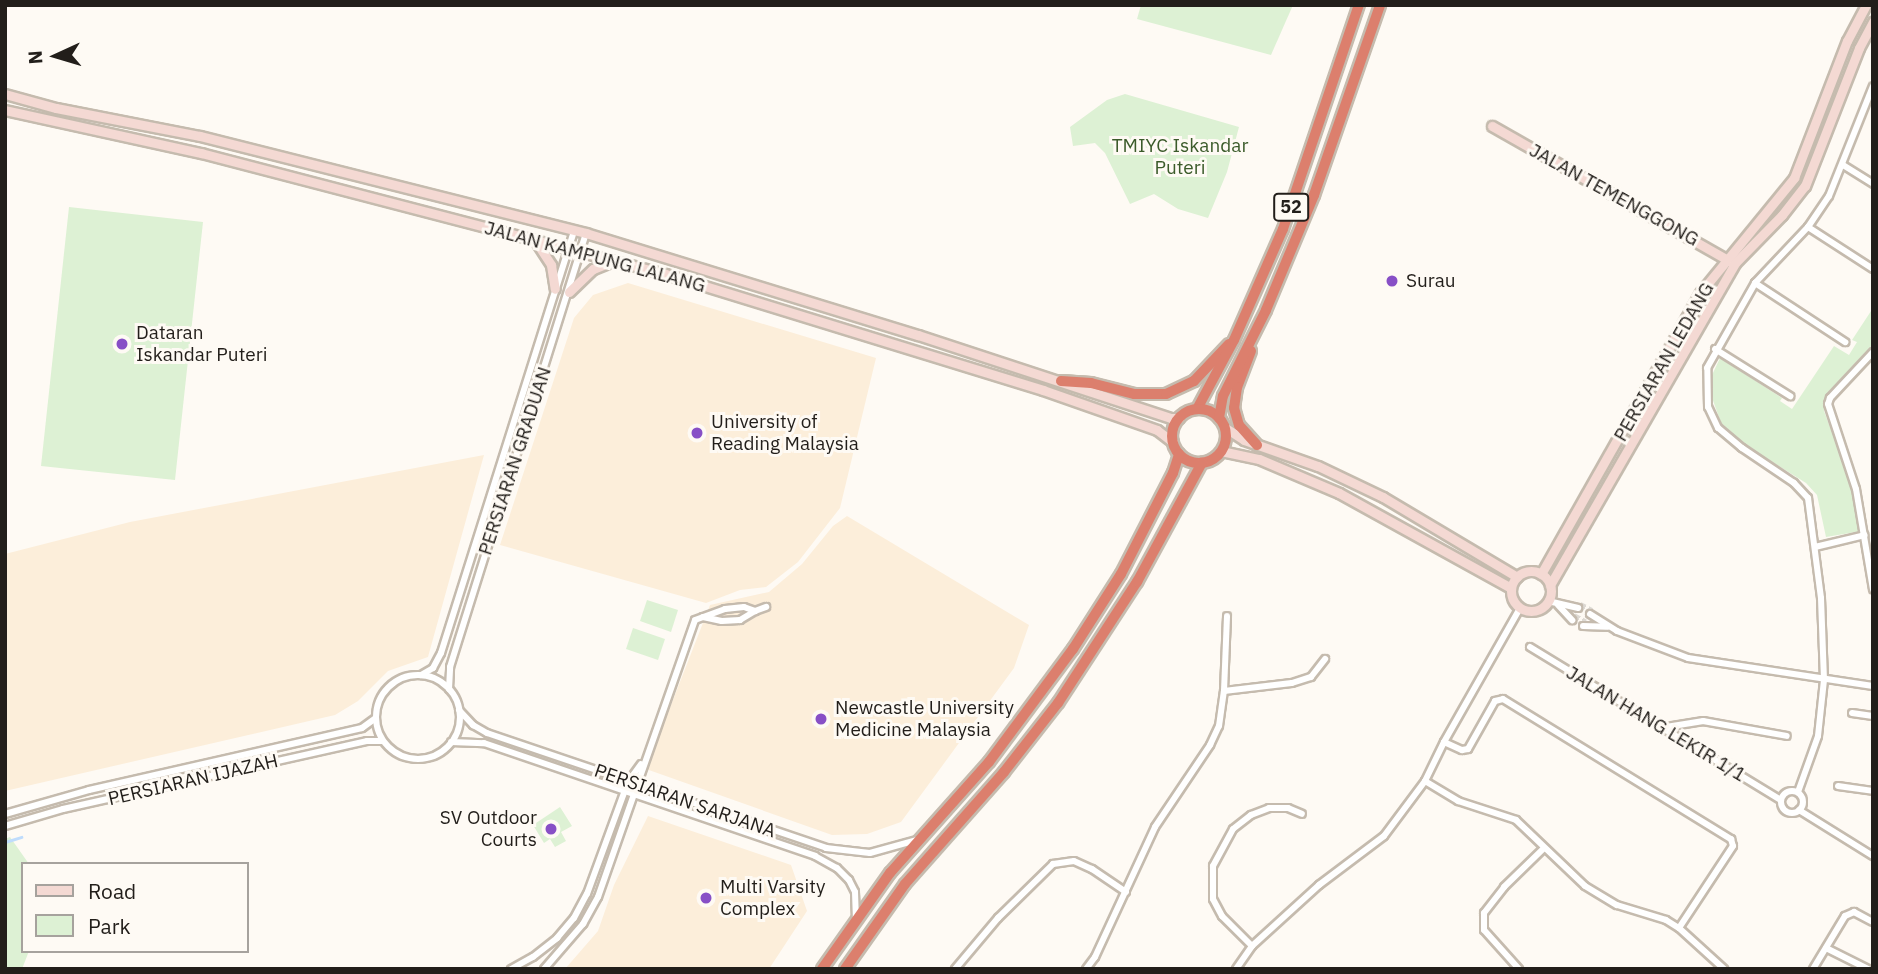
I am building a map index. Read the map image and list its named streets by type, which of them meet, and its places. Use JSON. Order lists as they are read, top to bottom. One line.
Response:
{"streets":{"highway":["52"],"main road":["JALAN TEMENGGONG","JALAN KAMPUNG LALANG","PERSIARAN LEDANG"],"street":["PERSIARAN GRADUAN","JALAN HANG LEKIR 1/1","PERSIARAN IJAZAH","PERSIARAN SARJANA"]},"crossings":[["JALAN TEMENGGONG","PERSIARAN LEDANG"],["52","JALAN KAMPUNG LALANG"],["JALAN KAMPUNG LALANG","PERSIARAN GRADUAN"],["PERSIARAN LEDANG","JALAN HANG LEKIR 1/1"],["PERSIARAN GRADUAN","PERSIARAN IJAZAH"],["PERSIARAN GRADUAN","PERSIARAN SARJANA"],["PERSIARAN IJAZAH","PERSIARAN SARJANA"]],"parks":["TMIYC Iskandar Puteri"],"places":["Surau","Dataran Iskandar Puteri","University of Reading Malaysia","Newcastle University Medicine Malaysia","SV Outdoor Courts","Multi Varsity Complex"],"legend":["Road","Park"],"north":"left"}
